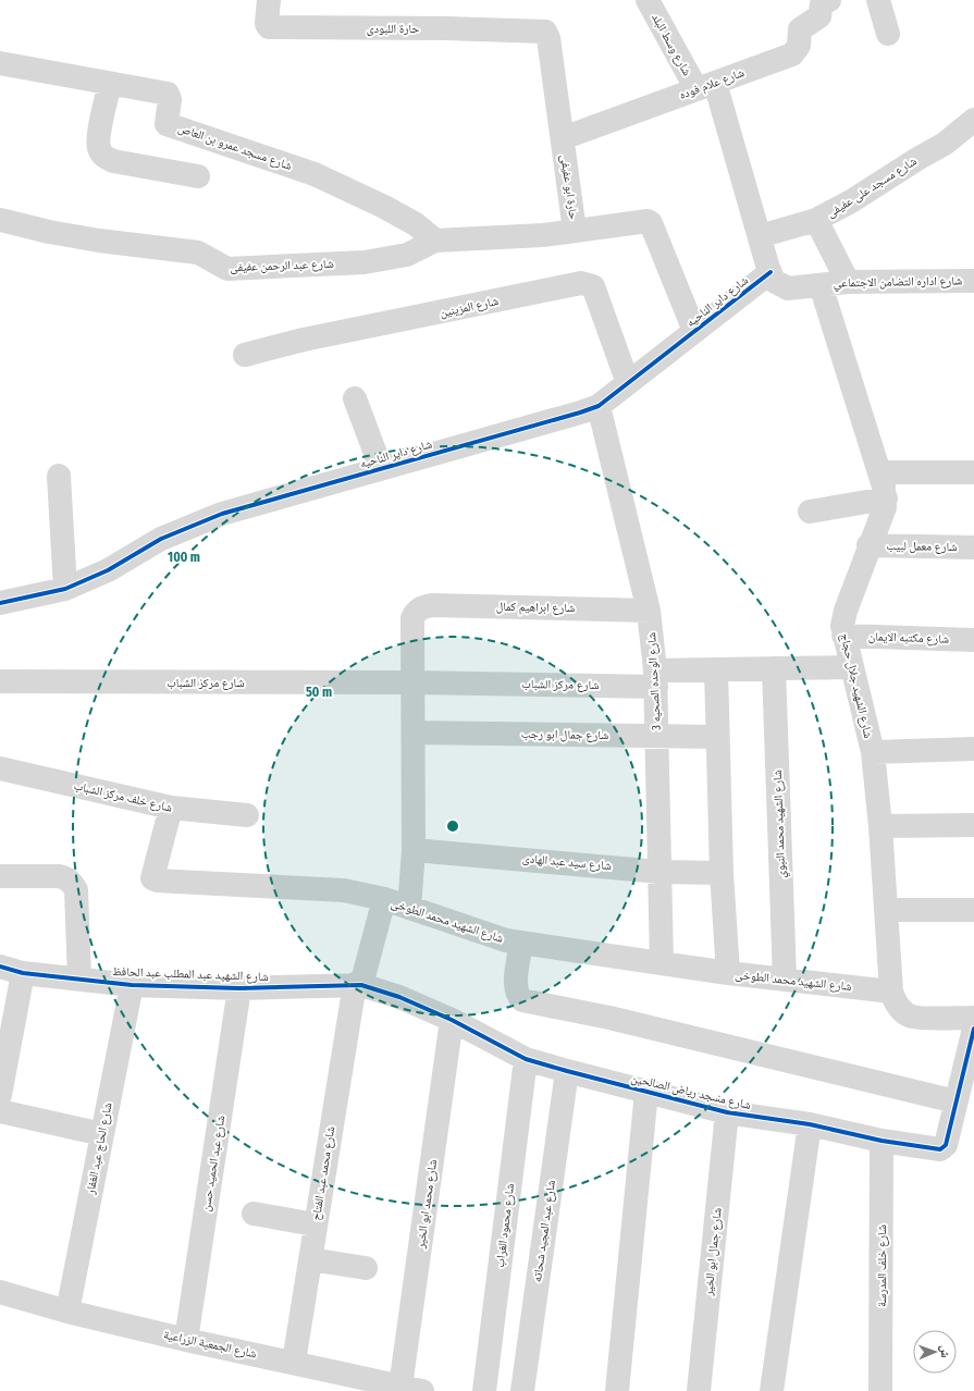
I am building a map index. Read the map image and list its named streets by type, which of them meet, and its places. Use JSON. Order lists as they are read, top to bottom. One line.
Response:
{"streets":{"street":["حارة اللبودى","شارع وسط البلد","شارع علام فوده","شارع مسجد عمرو بن العاص","حارة ابو عفيفى","شارع مسجد على عفيفى","شارع عبد الرحمن عفيفى","شارع اداره التضامن الاجتماعي","شارع داير الناحيه","شارع المزينين","شارع معمل لبيب","شارع ابراهيم كمال","شارع مكتبه الايمان","شارع الوحده الصحيه 3","شارع مركز الشباب","شارع الشهيد جلال حجاج","شارع جمال ابو رجب","شارع خلف مركز الشباب","شارع الشهيد محمد النبوي","شارع سيد عبد الهادى","شارع الشهيد محمد الطوخى","شارع الشهيد عبد المطلب عبد الحافظ","شارع مسجد رياض الصالحين","شارع الحاج عبد الغفار","شارع عبد الحميد حسن","شارع محمد عبد الفتاح","شارع محمد ابو الخير","شارع محمود الغراب","شارع عبد المجيد شحاته","شارع جمال ابو الخير","شارع خلف المدرسة","شارع الجمعية الزراعية"]},"crossings":[["حارة اللبودى","حارة ابو عفيفى"],["شارع وسط البلد","شارع علام فوده"],["شارع علام فوده","حارة ابو عفيفى"],["شارع مسجد عمرو بن العاص","شارع عبد الرحمن عفيفى"],["حارة ابو عفيفى","شارع داير الناحيه"],["شارع اداره التضامن الاجتماعي","شارع داير الناحيه"],["شارع داير الناحيه","شارع المزينين"],["شارع داير الناحيه","شارع الوحده الصحيه 3"],["شارع معمل لبيب","شارع الشهيد جلال حجاج"],["شارع ابراهيم كمال","شارع الوحده الصحيه 3"],["شارع ابراهيم كمال","شارع مركز الشباب"],["شارع مكتبه الايمان","شارع الشهيد جلال حجاج"],["شارع الوحده الصحيه 3","شارع مركز الشباب"],["شارع الوحده الصحيه 3","شارع جمال ابو رجب"],["شارع الوحده الصحيه 3","شارع سيد عبد الهادى"],["شارع الوحده الصحيه 3","شارع الشهيد محمد الطوخى"],["شارع مركز الشباب","شارع الشهيد جلال حجاج"],["شارع مركز الشباب","شارع الشهيد محمد النبوي"],["شارع الشهيد جلال حجاج","شارع الشهيد محمد الطوخى"],["شارع خلف مركز الشباب","شارع الشهيد محمد الطوخى"],["شارع الشهيد محمد النبوي","شارع الشهيد محمد الطوخى"],["شارع الشهيد محمد الطوخى","شارع محمد عبد الفتاح"],["شارع الشهيد عبد المطلب عبد الحافظ","شارع مسجد رياض الصالحين"],["شارع الشهيد عبد المطلب عبد الحافظ","شارع الحاج عبد الغفار"],["شارع الشهيد عبد المطلب عبد الحافظ","شارع عبد الحميد حسن"],["شارع الشهيد عبد المطلب عبد الحافظ","شارع محمد عبد الفتاح"],["شارع مسجد رياض الصالحين","شارع محمد عبد الفتاح"],["شارع مسجد رياض الصالحين","شارع محمد ابو الخير"],["شارع مسجد رياض الصالحين","شارع محمود الغراب"],["شارع مسجد رياض الصالحين","شارع عبد المجيد شحاته"],["شارع مسجد رياض الصالحين","شارع جمال ابو الخير"],["شارع مسجد رياض الصالحين","شارع خلف المدرسة"],["شارع الحاج عبد الغفار","شارع الجمعية الزراعية"],["شارع عبد الحميد حسن","شارع الجمعية الزراعية"],["شارع محمد عبد الفتاح","شارع الجمعية الزراعية"],["شارع محمد ابو الخير","شارع الجمعية الزراعية"]],"north":"right","rings":["100 m","50 m"]}
